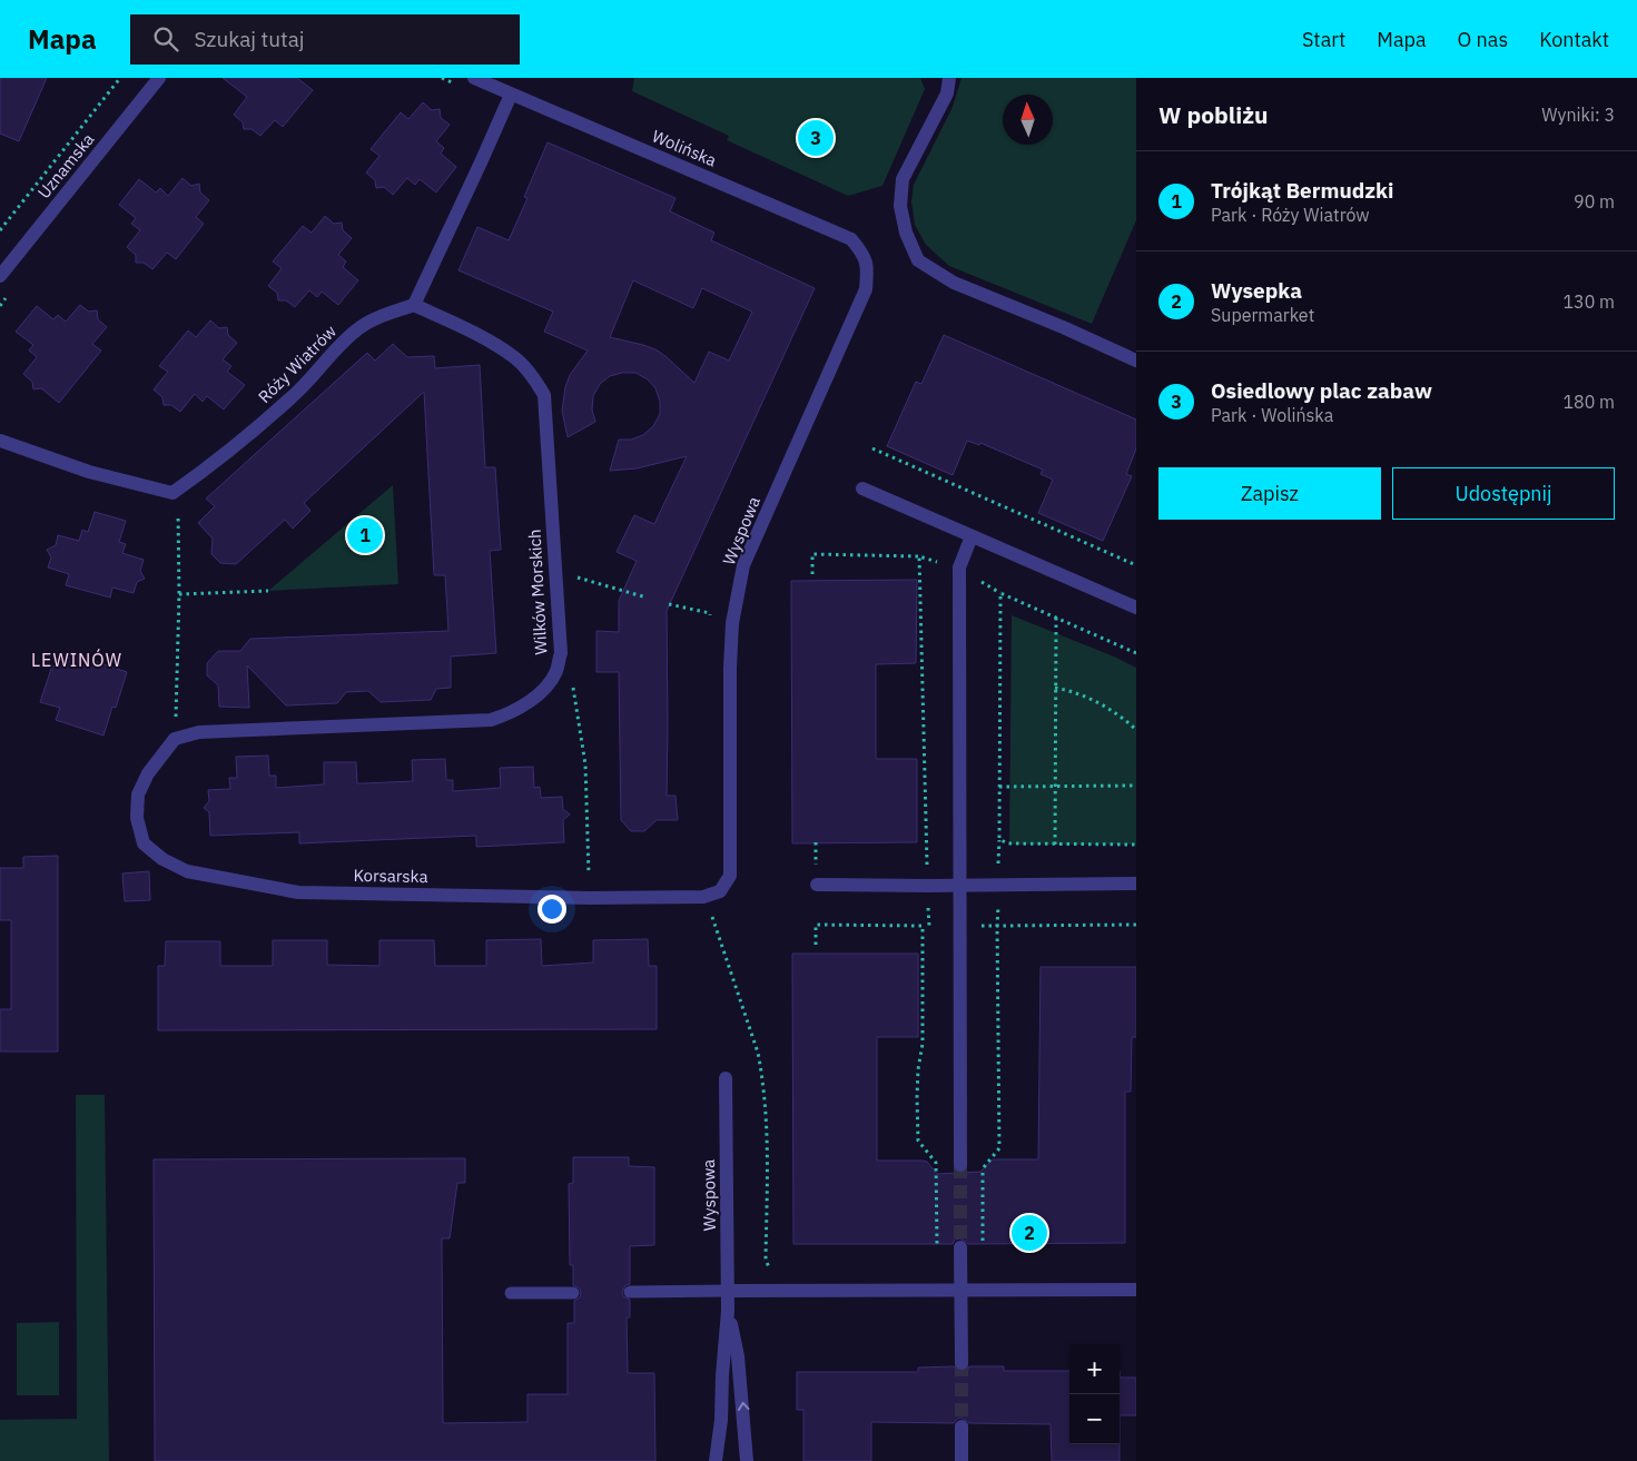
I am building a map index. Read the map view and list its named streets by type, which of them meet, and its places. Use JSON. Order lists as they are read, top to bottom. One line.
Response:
{"streets":{"street":["Wolińska","Uznamska","Róży Wiatrów","Wyspowa","Wilków Morskich","Korsarska"]},"crossings":[["Wolińska","Wyspowa"],["Róży Wiatrów","Wilków Morskich"],["Wyspowa","Korsarska"],["Wilków Morskich","Korsarska"]],"districts":["LEWINÓW"],"north":"top","page":{"header":"Mapa","search":"Szukaj tutaj","nav":["Start","Mapa","O nas","Kontakt"],"heading":["W pobliżu","Wyniki: 3"],"pins":["3","1","2"],"list":[{"mark":"1","name":"Trójkąt Bermudzki","note":"Park · Róży Wiatrów","value":"90 m"},{"mark":"2","name":"Wysepka","note":"Supermarket","value":"130 m"},{"mark":"3","name":"Osiedlowy plac zabaw","note":"Park · Wolińska","value":"180 m"}],"buttons":["Zapisz","Udostępnij"],"map_buttons":["+","−"]}}
